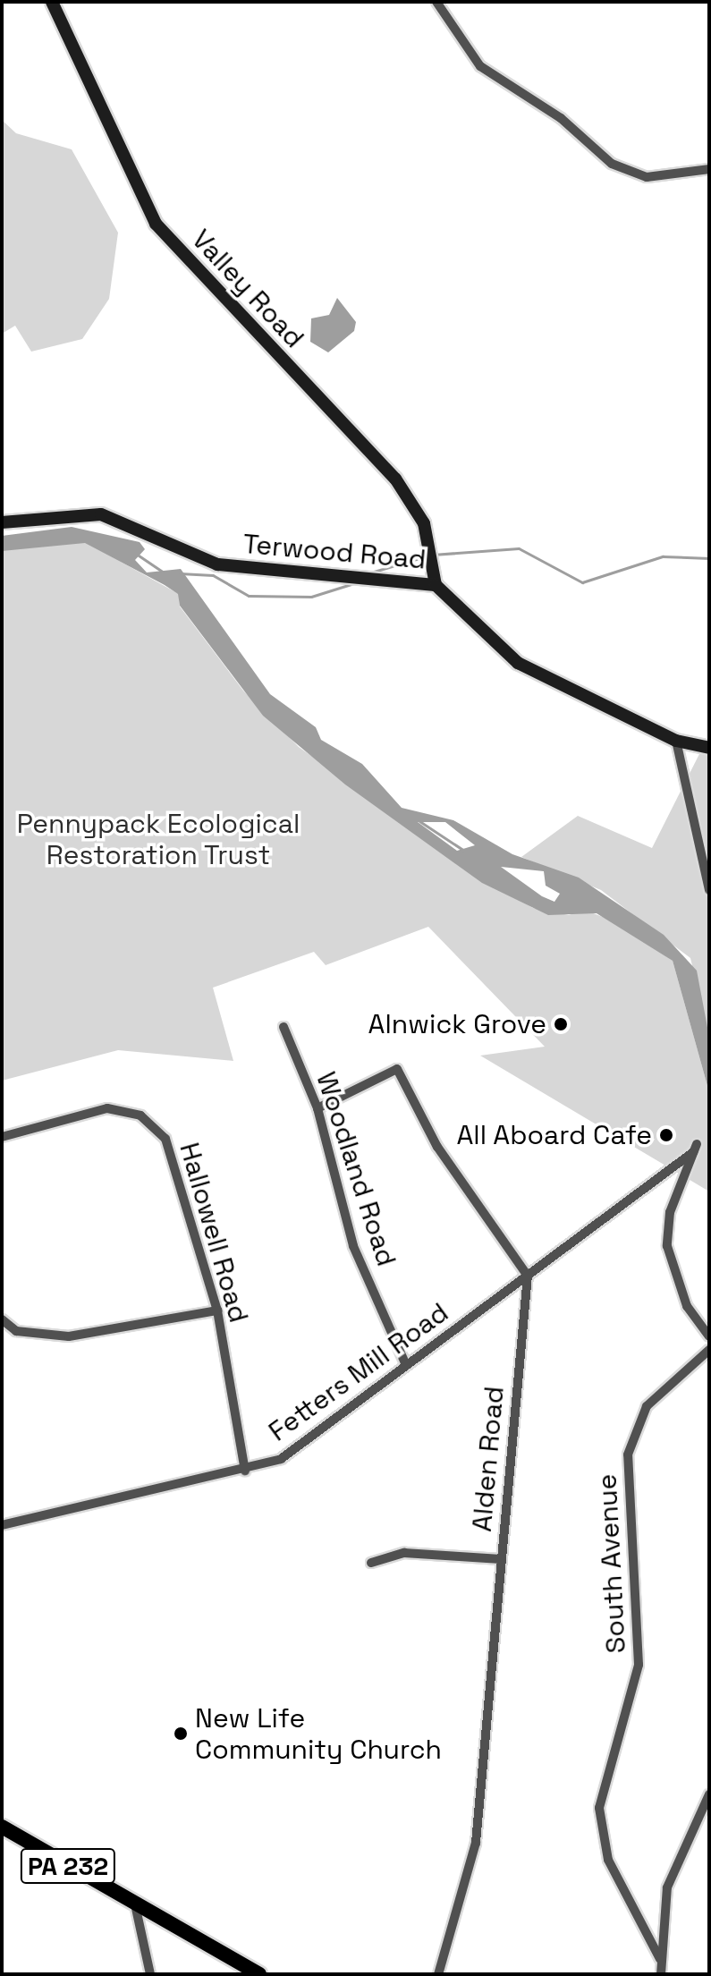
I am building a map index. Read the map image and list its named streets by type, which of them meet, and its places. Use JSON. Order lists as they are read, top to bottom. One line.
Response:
{"streets":{"main road":["PA 232"],"street":["Valley Road","Terwood Road","Woodland Road","Hallowell Road","Fetters Mill Road","Alden Road","South Avenue"]},"crossings":[["Valley Road","Terwood Road"],["Woodland Road","Fetters Mill Road"],["Hallowell Road","Fetters Mill Road"],["Fetters Mill Road","Alden Road"]],"parks":["Pennypack Ecological Restoration Trust"],"places":["Alnwick Grove","All Aboard Cafe","New Life Community Church"]}
